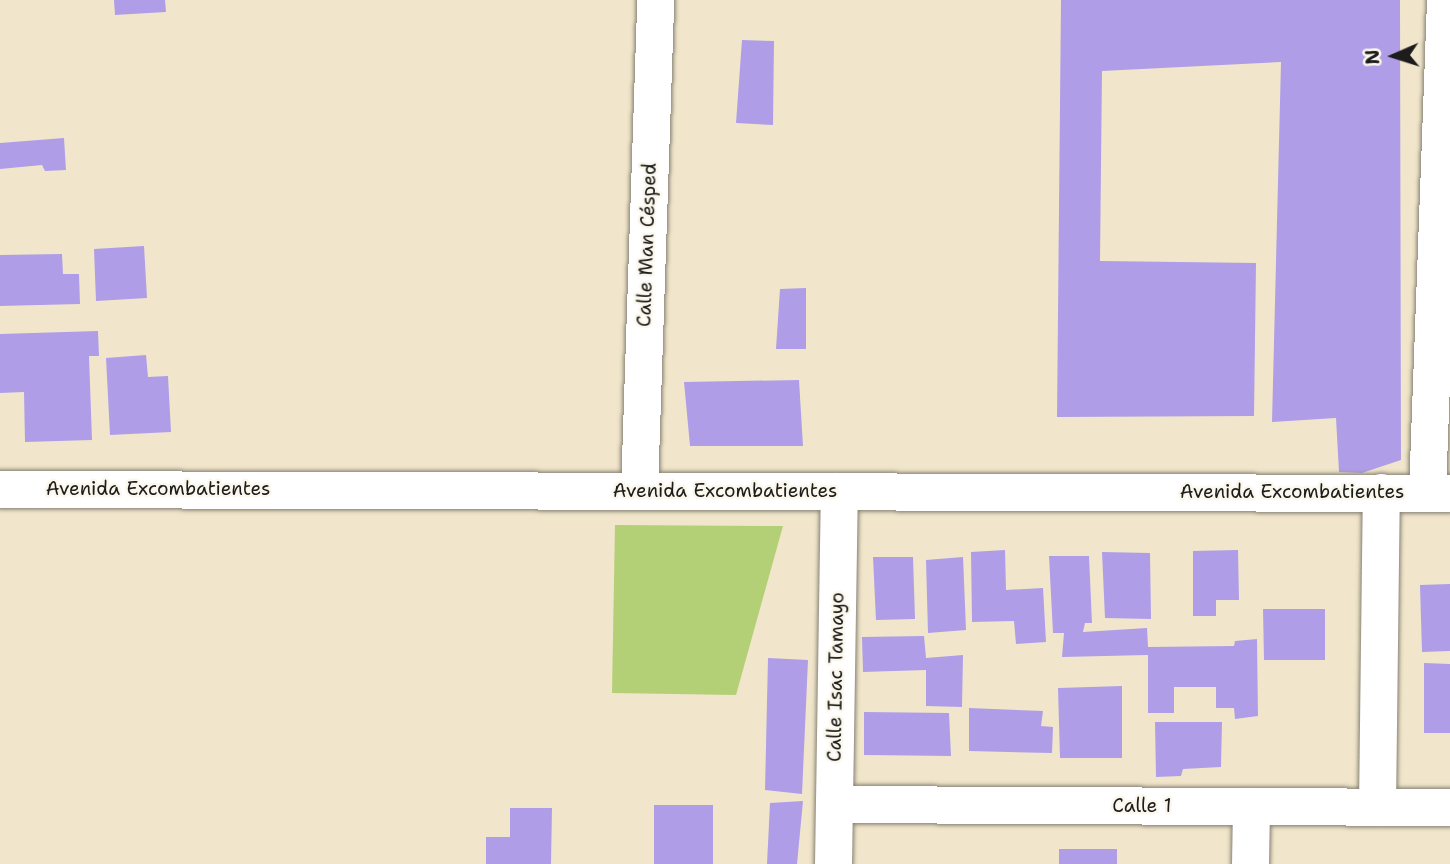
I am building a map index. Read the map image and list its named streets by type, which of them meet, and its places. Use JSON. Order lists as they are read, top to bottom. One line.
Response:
{"streets":{"street":["Calle Man Césped","Avenida Excombatientes","Calle Isac Tamayo","Calle 1"]},"crossings":[["Calle Man Césped","Avenida Excombatientes"],["Avenida Excombatientes","Calle Isac Tamayo"],["Calle Isac Tamayo","Calle 1"]],"north":"left"}
